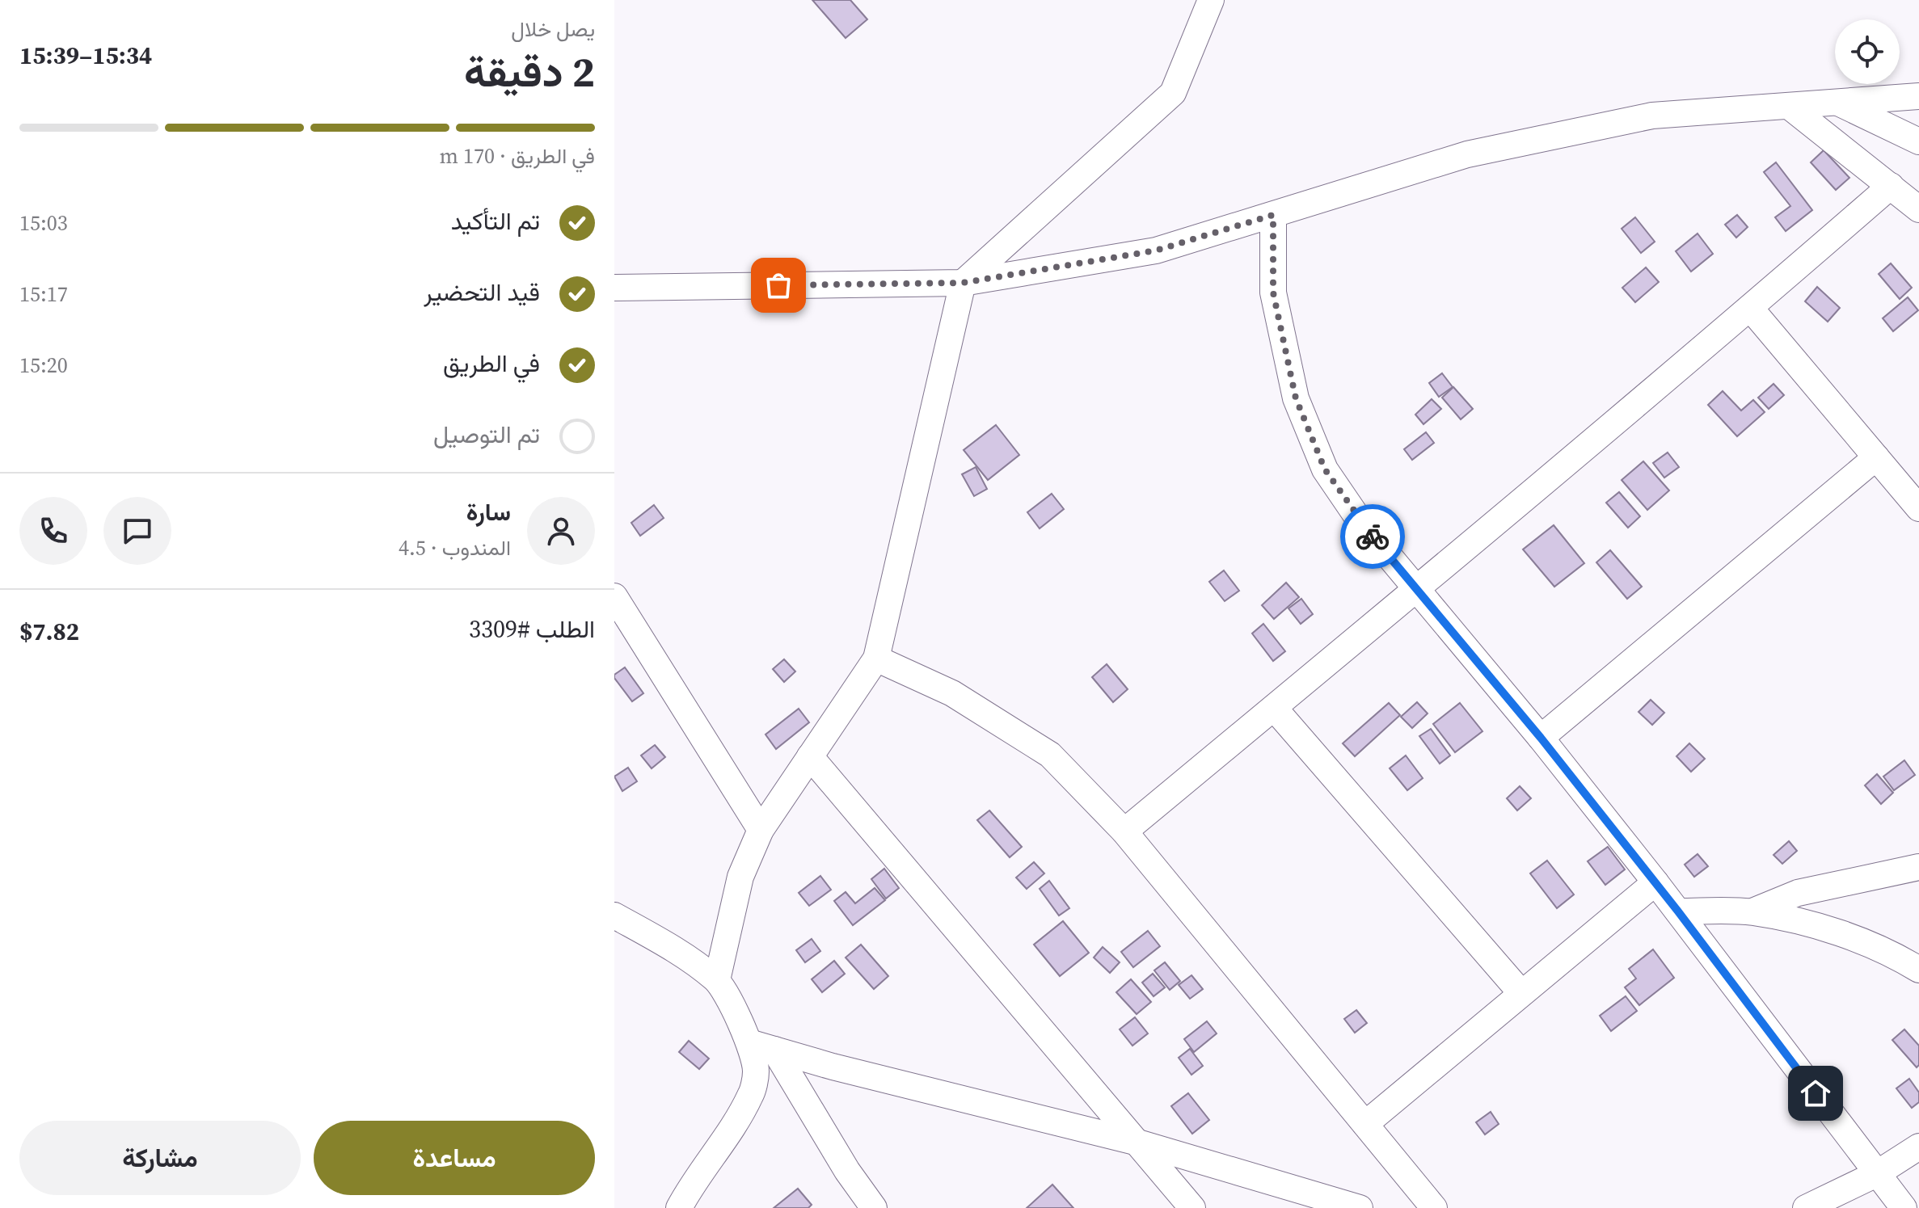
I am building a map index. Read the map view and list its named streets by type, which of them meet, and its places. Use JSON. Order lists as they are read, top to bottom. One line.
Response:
{"page":{"heading":["2 دقيقة","يصل خلال","15:34–15:39"],"panel":["سارة","المندوب · 4.5","الطلب #3309","$7.82"],"bar":"في الطريق · 170 m","list":[["تم التأكيد","15:03"],["قيد التحضير","15:17"],["في الطريق","15:20"],"تم التوصيل"],"buttons":["مساعدة","مشاركة"]}}
